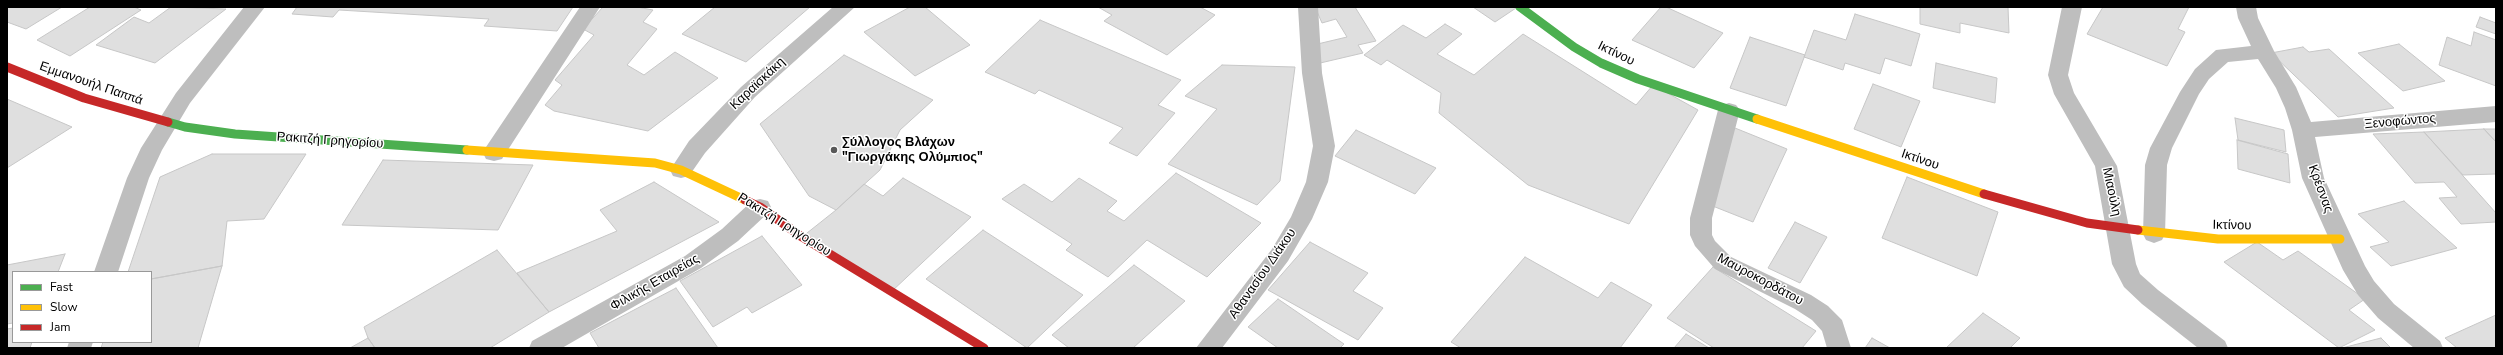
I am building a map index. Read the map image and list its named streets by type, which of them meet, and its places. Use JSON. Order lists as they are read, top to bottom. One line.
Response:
{"streets":{"street":["Ικτίνου","Εμμανουήλ Παππά","Καραϊσκάκη","Ξενοφώντος","Ρακιτζή Γρηγορίου","Κρέσνας","Μιαούλη","Αθανασίου Διάκου","Μαυροκορδάτου","Φιλικής Εταιρείας"]},"crossings":[["Ικτίνου","Κρέσνας"],["Ικτίνου","Μιαούλη"],["Ικτίνου","Μαυροκορδάτου"],["Εμμανουήλ Παππά","Ρακιτζή Γρηγορίου"],["Καραϊσκάκη","Ρακιτζή Γρηγορίου"],["Ξενοφώντος","Κρέσνας"],["Ρακιτζή Γρηγορίου","Φιλικής Εταιρείας"]],"places":["Σύλλογος Βλάχων \"Γιωργάκης Ολύμπιος\""],"legend":["Fast","Slow","Jam"]}
